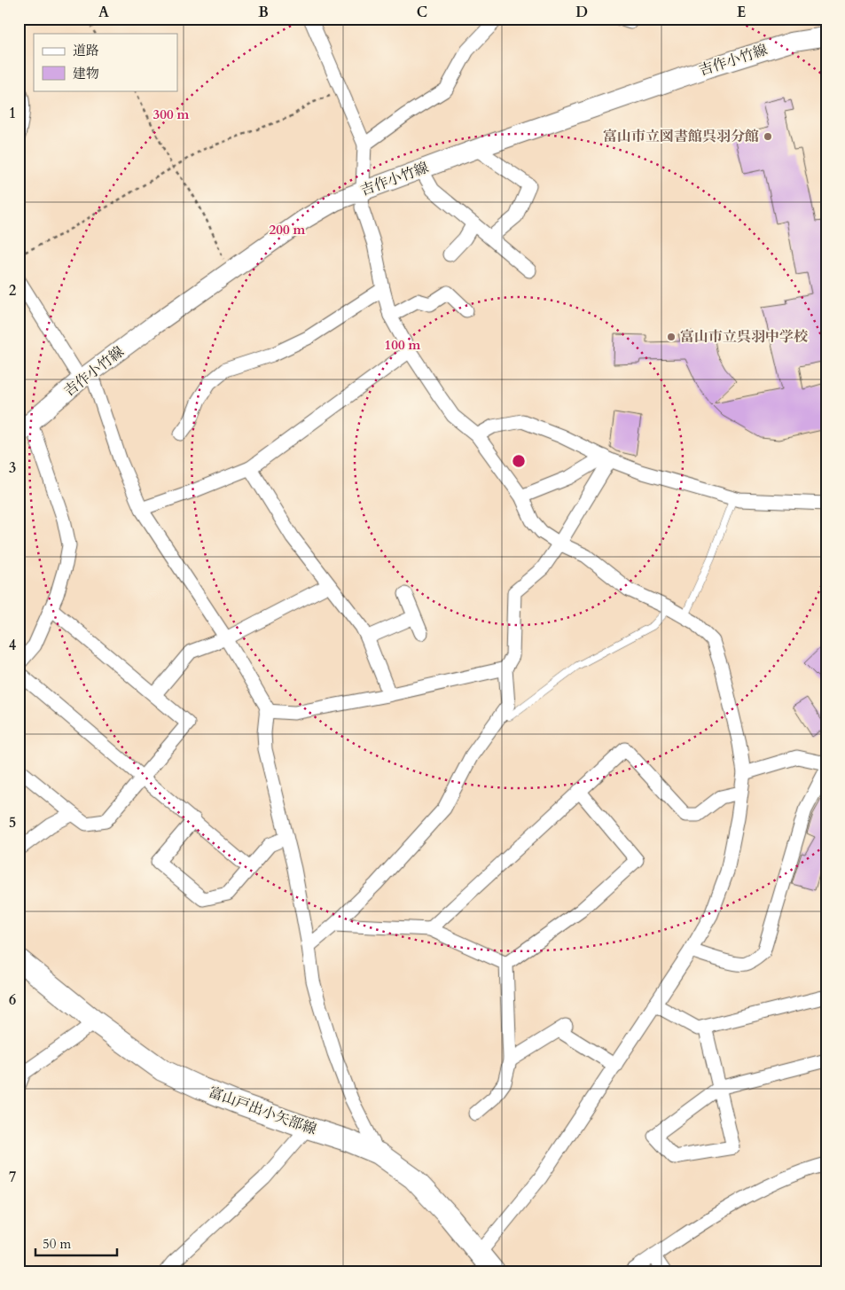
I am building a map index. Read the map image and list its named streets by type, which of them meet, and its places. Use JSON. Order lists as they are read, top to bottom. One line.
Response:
{"streets":{"main road":["吉作小竹線","富山戸出小矢部線"]},"places":["富山市立図書館呉羽分館","富山市立呉羽中学校"],"legend":["道路","建物"],"scale_bar":"50 m","grid":{"columns":["A","B","C","D","E"],"rows":["1","2","3","4","5","6","7"]},"rings":["300 m","200 m","100 m"]}
